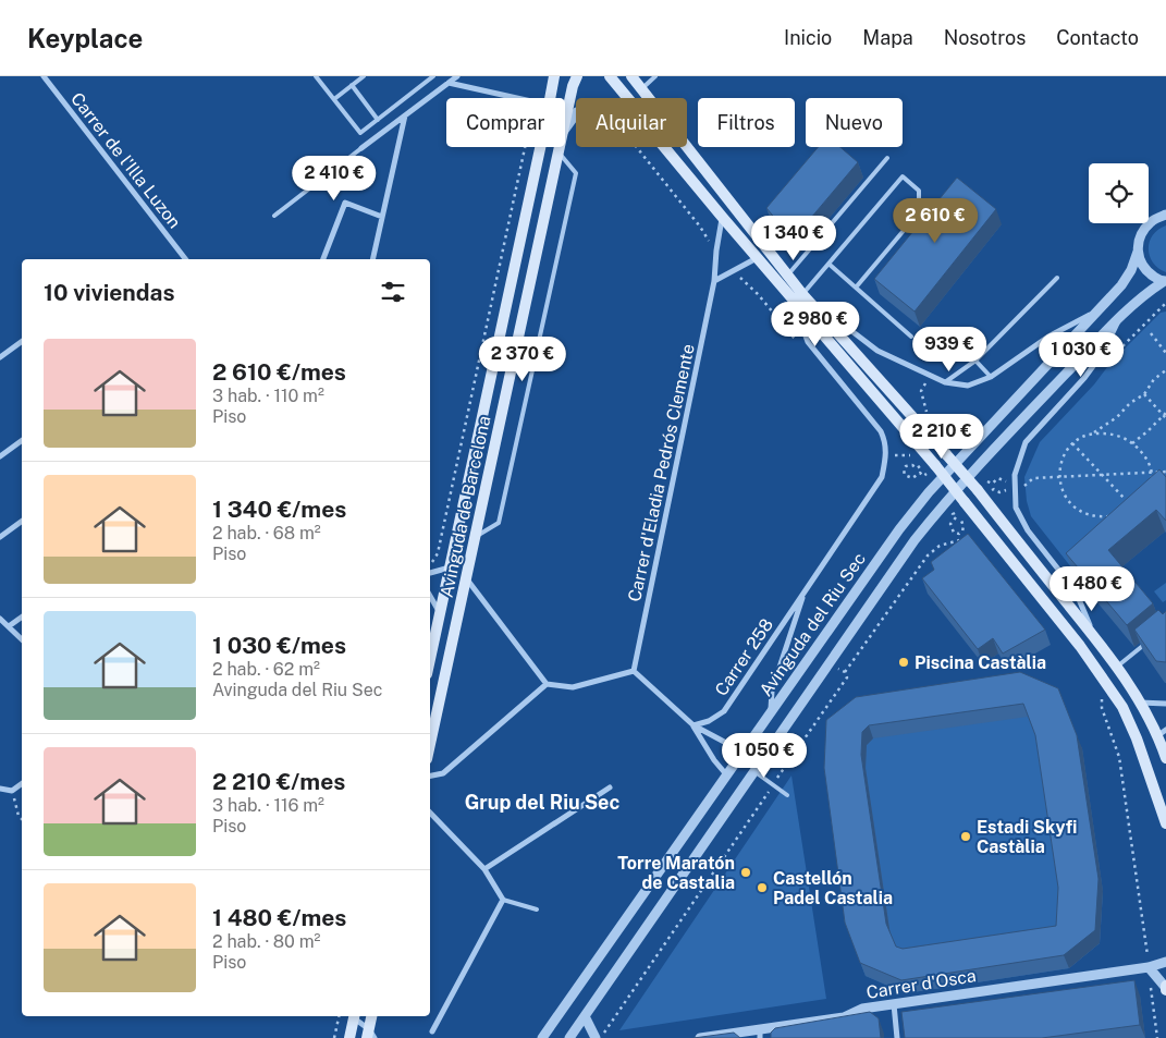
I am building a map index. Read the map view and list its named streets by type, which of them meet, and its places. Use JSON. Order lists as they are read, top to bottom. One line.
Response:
{"streets":{"main road":["Avinguda de Barcelona"],"street":["Carrer de l'Illa Luzon","Carrer d'Eladia Pedrós Clemente","Avinguda del Riu Sec","Carrer 258","Carrer d'Osca"]},"crossings":[["Avinguda del Riu Sec","Carrer 258"]],"districts":["Grup del Riu Sec"],"places":["Piscina Castàlia","Estadi Skyfi Castàlia","Torre Maratón de Castalia","Castellón Padel Castalia"],"page":{"header":"Keyplace","nav":["Inicio","Mapa","Nosotros","Contacto"],"chip":["Comprar","Alquilar","Filtros","Nuevo"],"price":["2 410 €","2 610 €","1 340 €","2 980 €","939 €","1 030 €","2 370 €","2 210 €","1 480 €","1 050 €"],"heading":"10 viviendas","list":[{"name":"2 610 €/mes","note":"3 hab. · 110 m² · Piso"},{"name":"1 340 €/mes","note":"2 hab. · 68 m² · Piso"},{"name":"1 030 €/mes","note":"2 hab. · 62 m² · Avinguda del Riu Sec"},{"name":"2 210 €/mes","note":"3 hab. · 116 m² · Piso"},{"name":"1 480 €/mes","note":"2 hab. · 80 m² · Piso"}]}}
